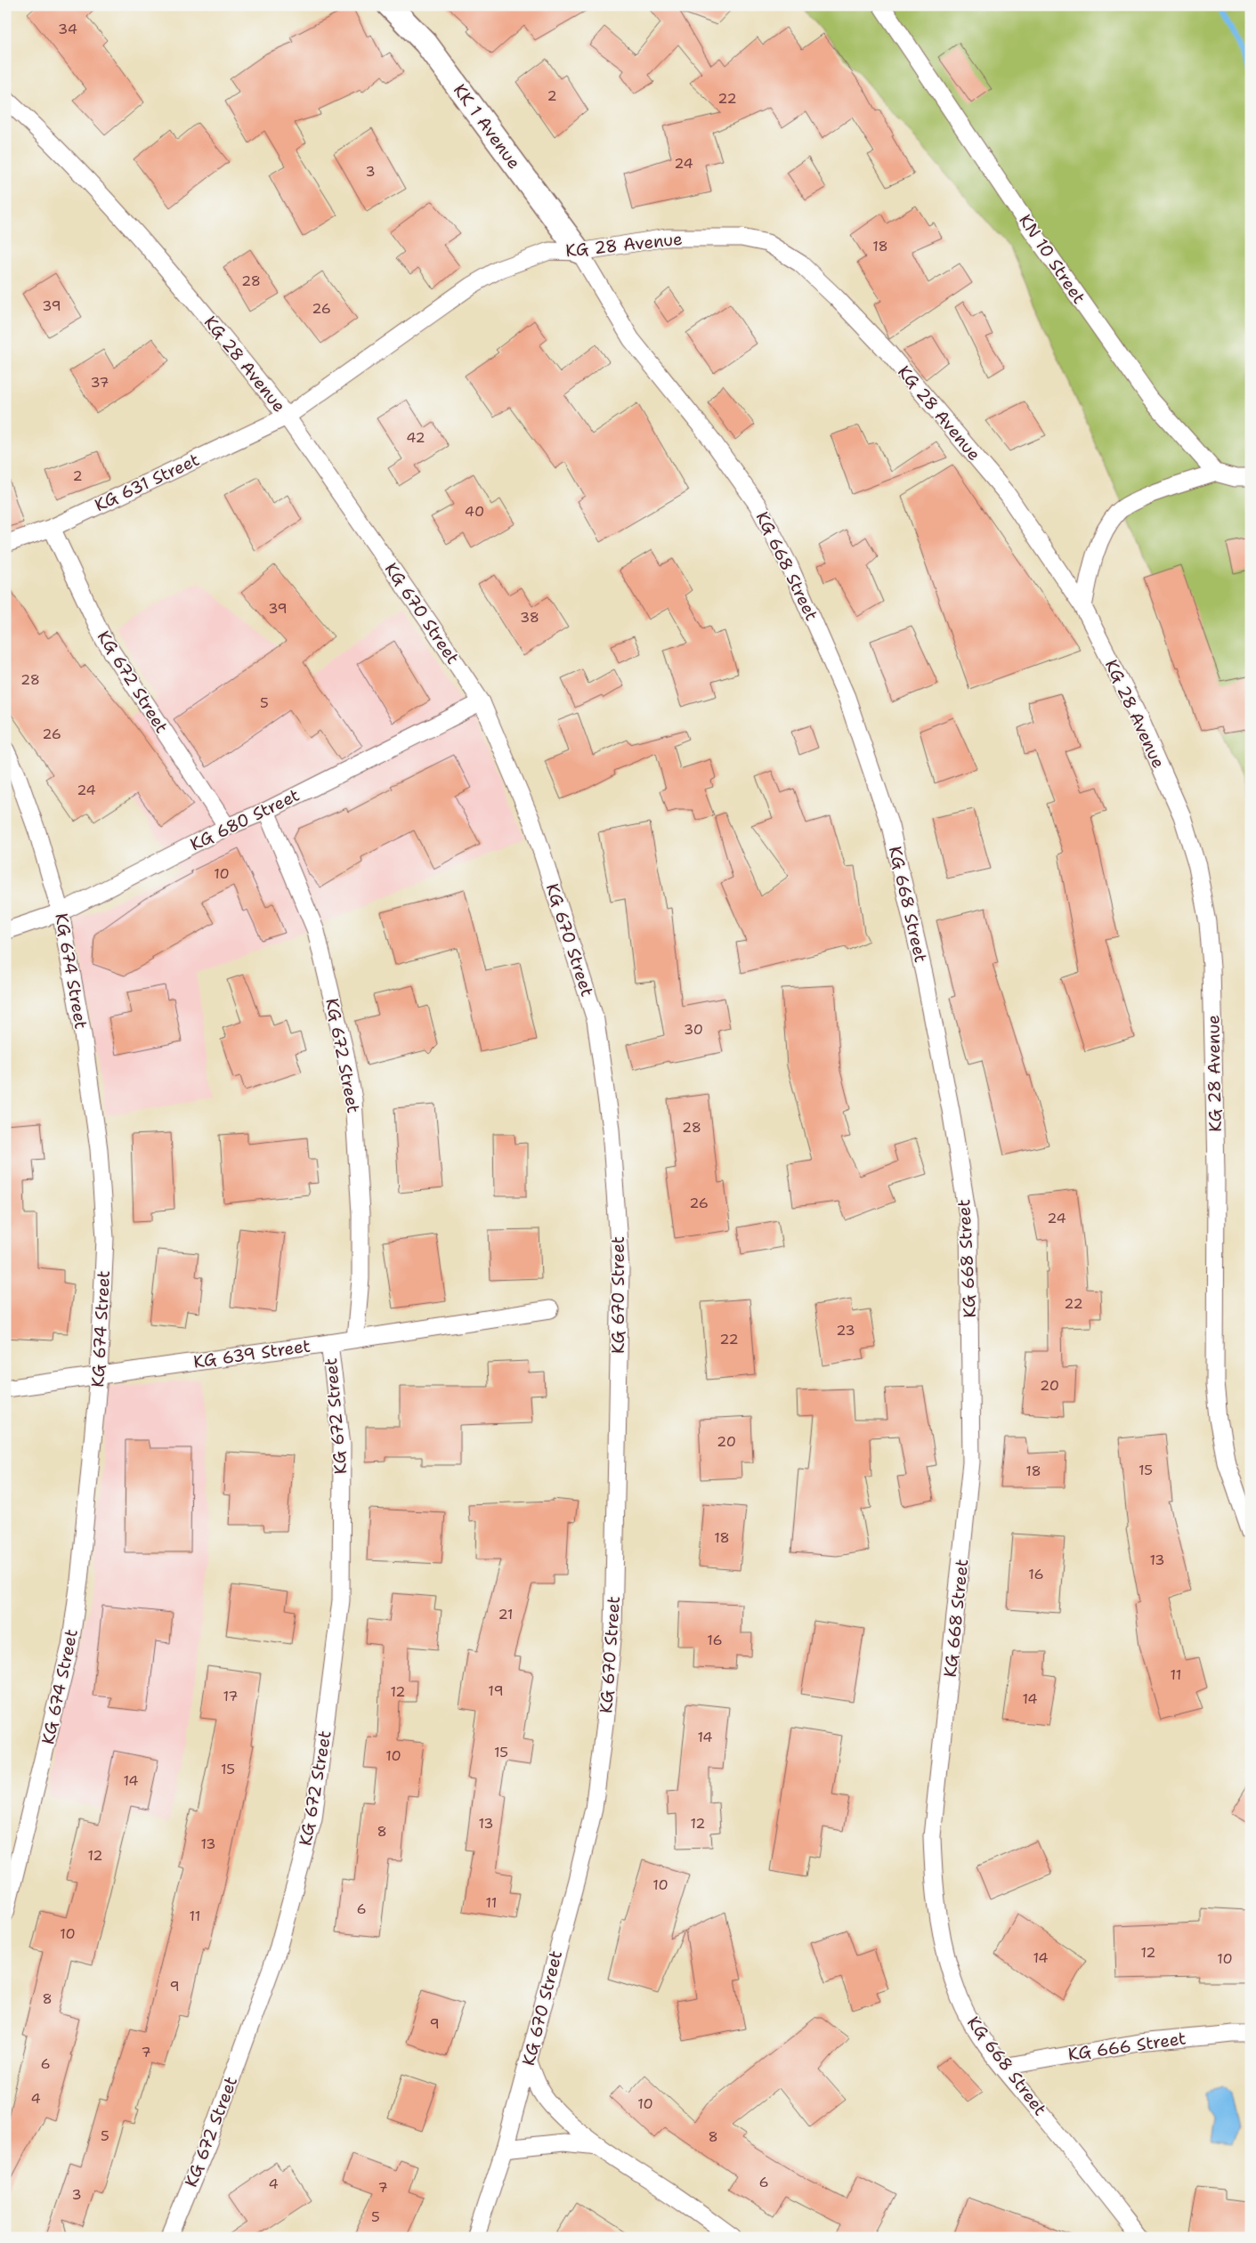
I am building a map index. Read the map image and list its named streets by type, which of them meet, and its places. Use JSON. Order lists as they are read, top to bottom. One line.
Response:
{"streets":{"main road":["KK 1 Avenue"],"street":["KG 28 Avenue","KN 10 Street","KG 631 Street","KG 668 Street","KG 670 Street","KG 672 Street","KG 680 Street","KG 674 Street","KG 639 Street","KG 666 Street"]},"crossings":[["KK 1 Avenue","KG 28 Avenue"],["KK 1 Avenue","KG 668 Street"],["KG 28 Avenue","KG 631 Street"],["KG 28 Avenue","KG 668 Street"],["KG 28 Avenue","KG 670 Street"],["KG 631 Street","KG 670 Street"],["KG 631 Street","KG 672 Street"],["KG 668 Street","KG 666 Street"],["KG 670 Street","KG 680 Street"],["KG 672 Street","KG 680 Street"],["KG 672 Street","KG 639 Street"],["KG 680 Street","KG 674 Street"],["KG 674 Street","KG 639 Street"]],"house_numbers":["34","2","22","24","3","18","28","39","26","37","42","2","40","39","38","28","5","26","24","10","30","28","26","24","22","23","22","20","20","15","18","18","13","16","21","16","11","19","12","17","14","14","15","10","15","14","13","12","8","13","12","10","11","6","11","10","12","14","10","9","8","9","7","6","4","10","5","8","6","4","7","3","5"]}
